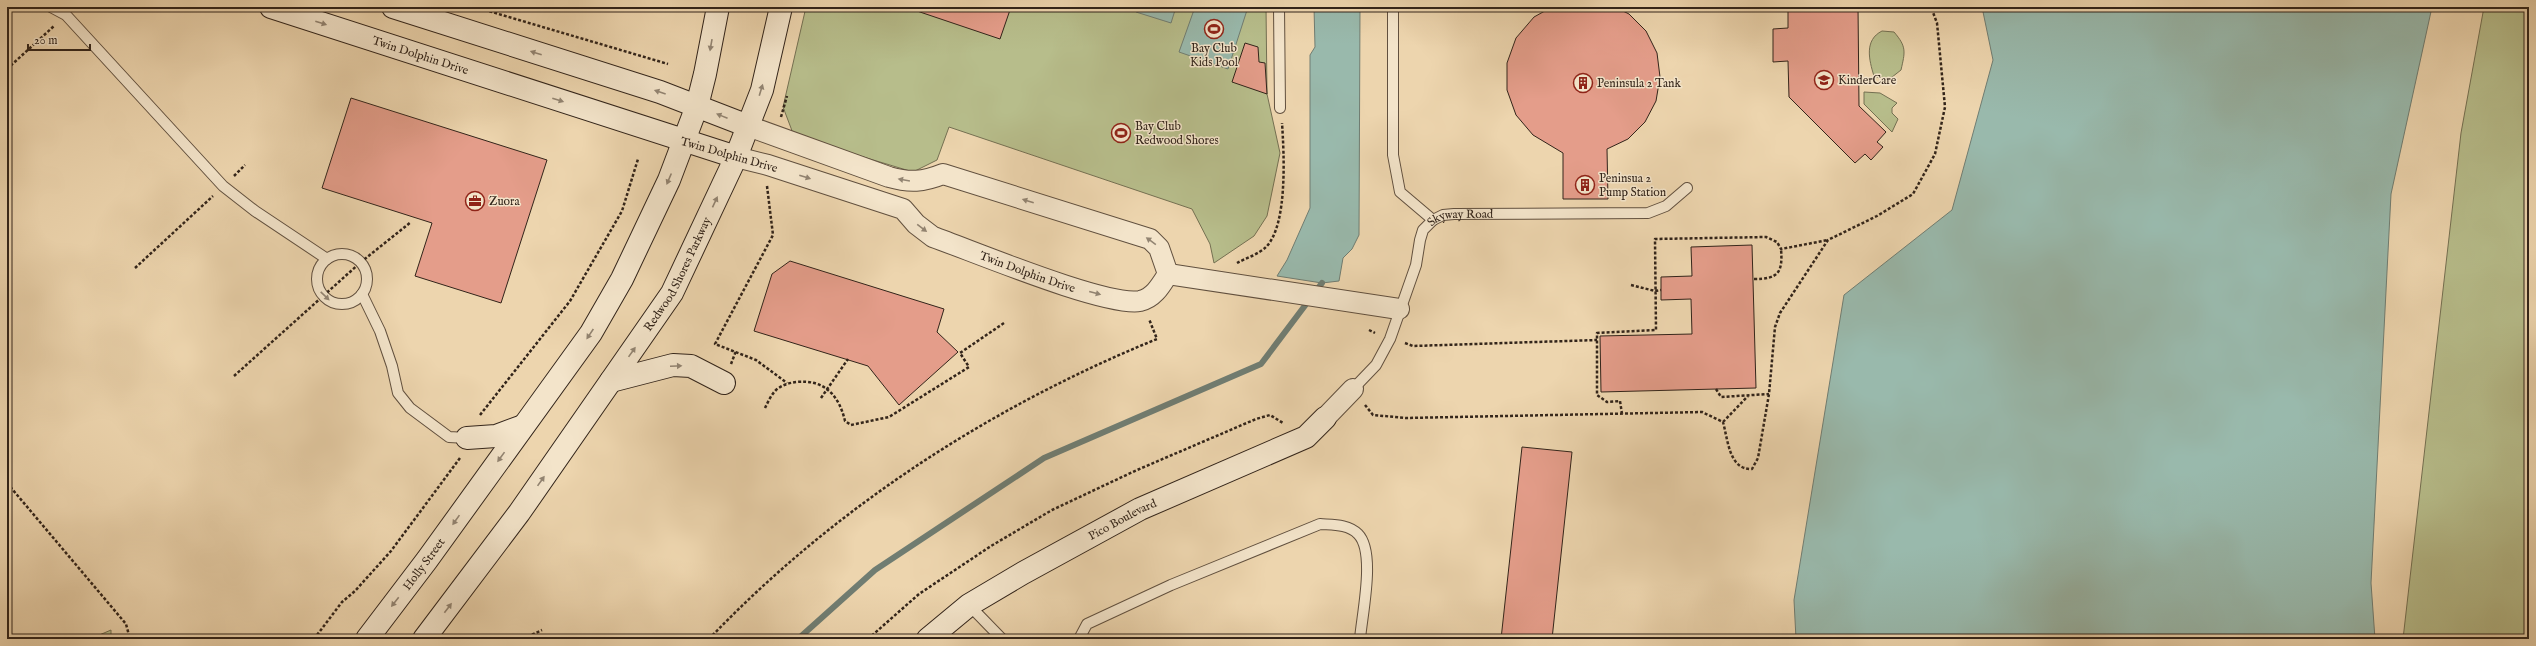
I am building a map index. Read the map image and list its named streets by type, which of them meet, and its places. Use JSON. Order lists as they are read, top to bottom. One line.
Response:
{"streets":{"main road":["Twin Dolphin Drive","Redwood Shores Parkway","Pico Boulevard","Holly Street"],"street":["Skyway Road"]},"crossings":[["Twin Dolphin Drive","Redwood Shores Parkway"],["Skyway Road","Pico Boulevard"]],"one_way":["Holly Street"],"places":{"sports":["Bay Club Kids Pool","Bay Club Redwood Shores"],"school or university":["KinderCare"],"building":["Peninsula 2 Tank","Peninsua 2 Pump Station"],"office":["Zuora"]},"scale_bar":"20 m"}
